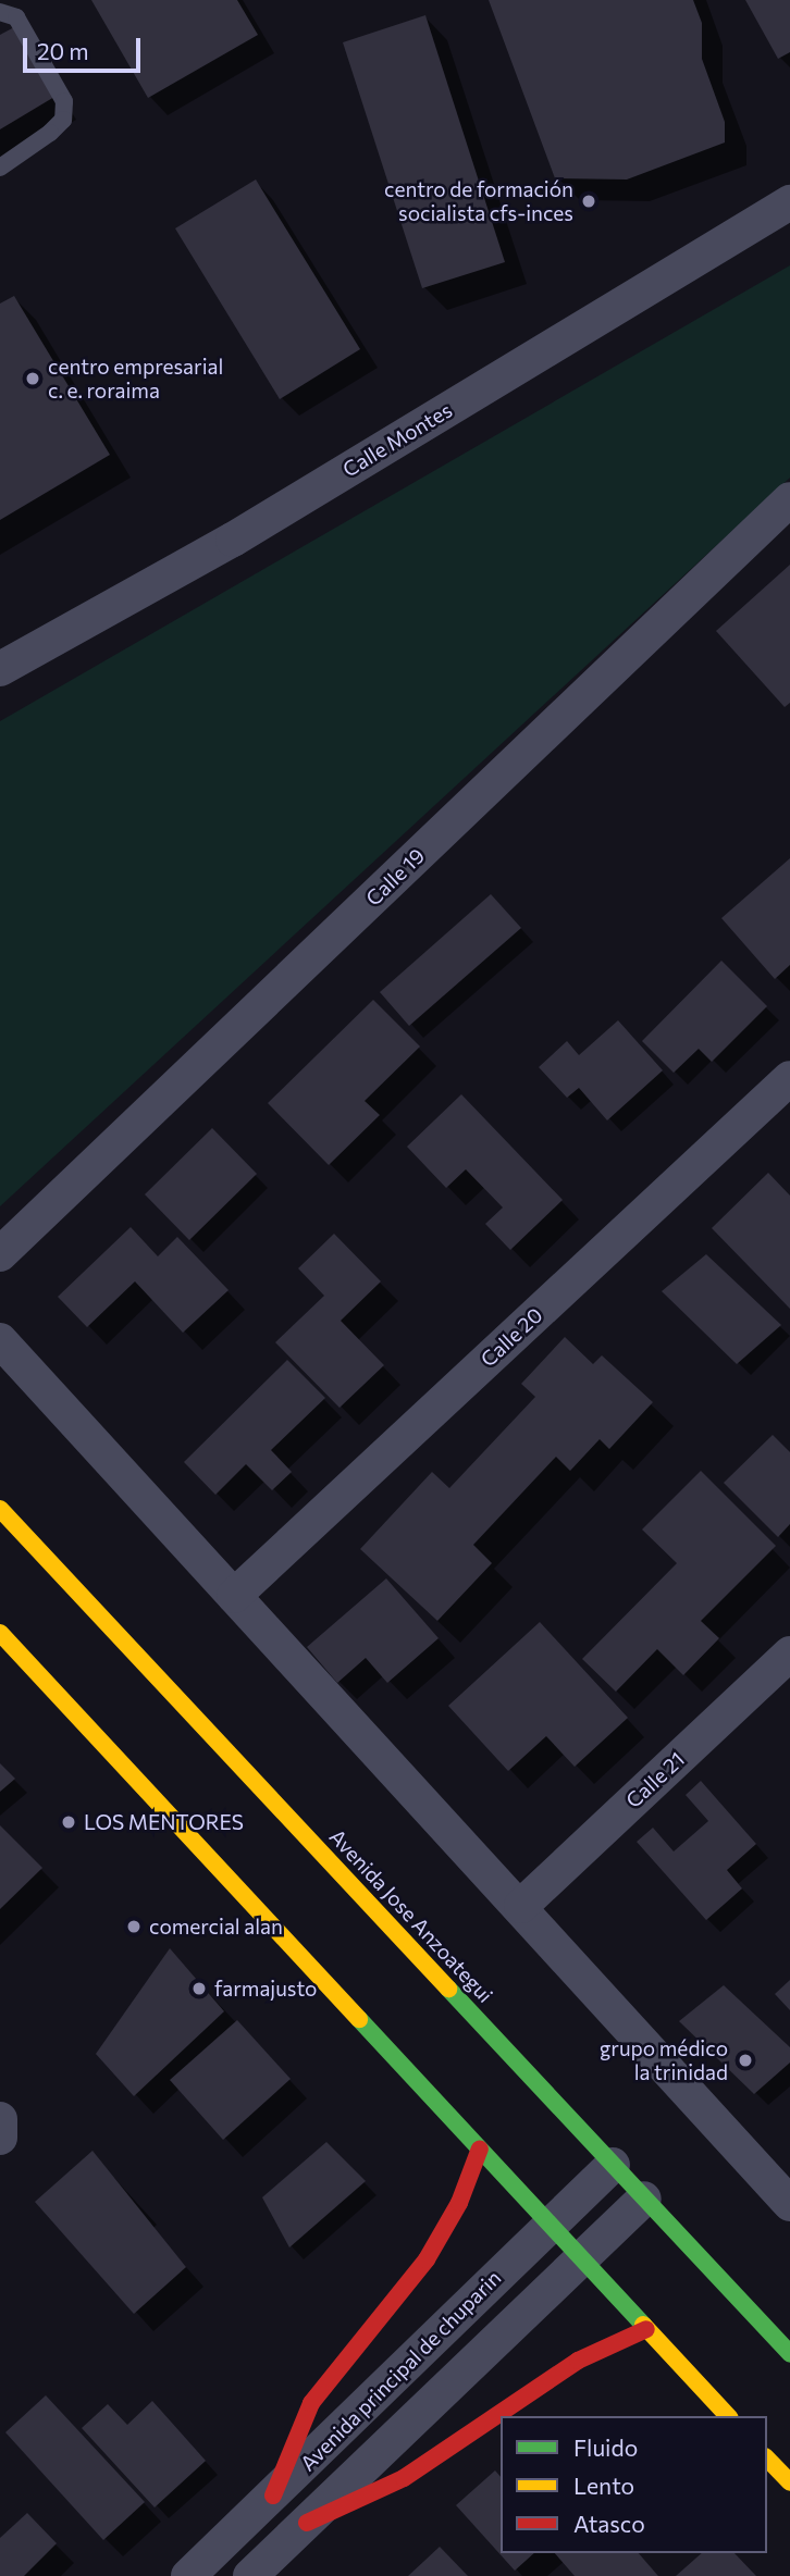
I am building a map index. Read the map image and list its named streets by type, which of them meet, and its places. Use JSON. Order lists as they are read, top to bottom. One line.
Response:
{"streets":{"street":["Calle Montes","Calle 19","Calle 20","Calle 21","Avenida Jose Anzoategui","Avenida principal de chuparin"]},"crossings":[["Avenida Jose Anzoategui","Avenida principal de chuparin"]],"places":["centro de formación socialista cfs-inces","centro empresarial c. e. roraima","LOS MENTORES","comercial alan","farmajusto","grupo médico la trinidad"],"legend":["Fluido","Lento","Atasco"],"scale_bar":"20 m"}
